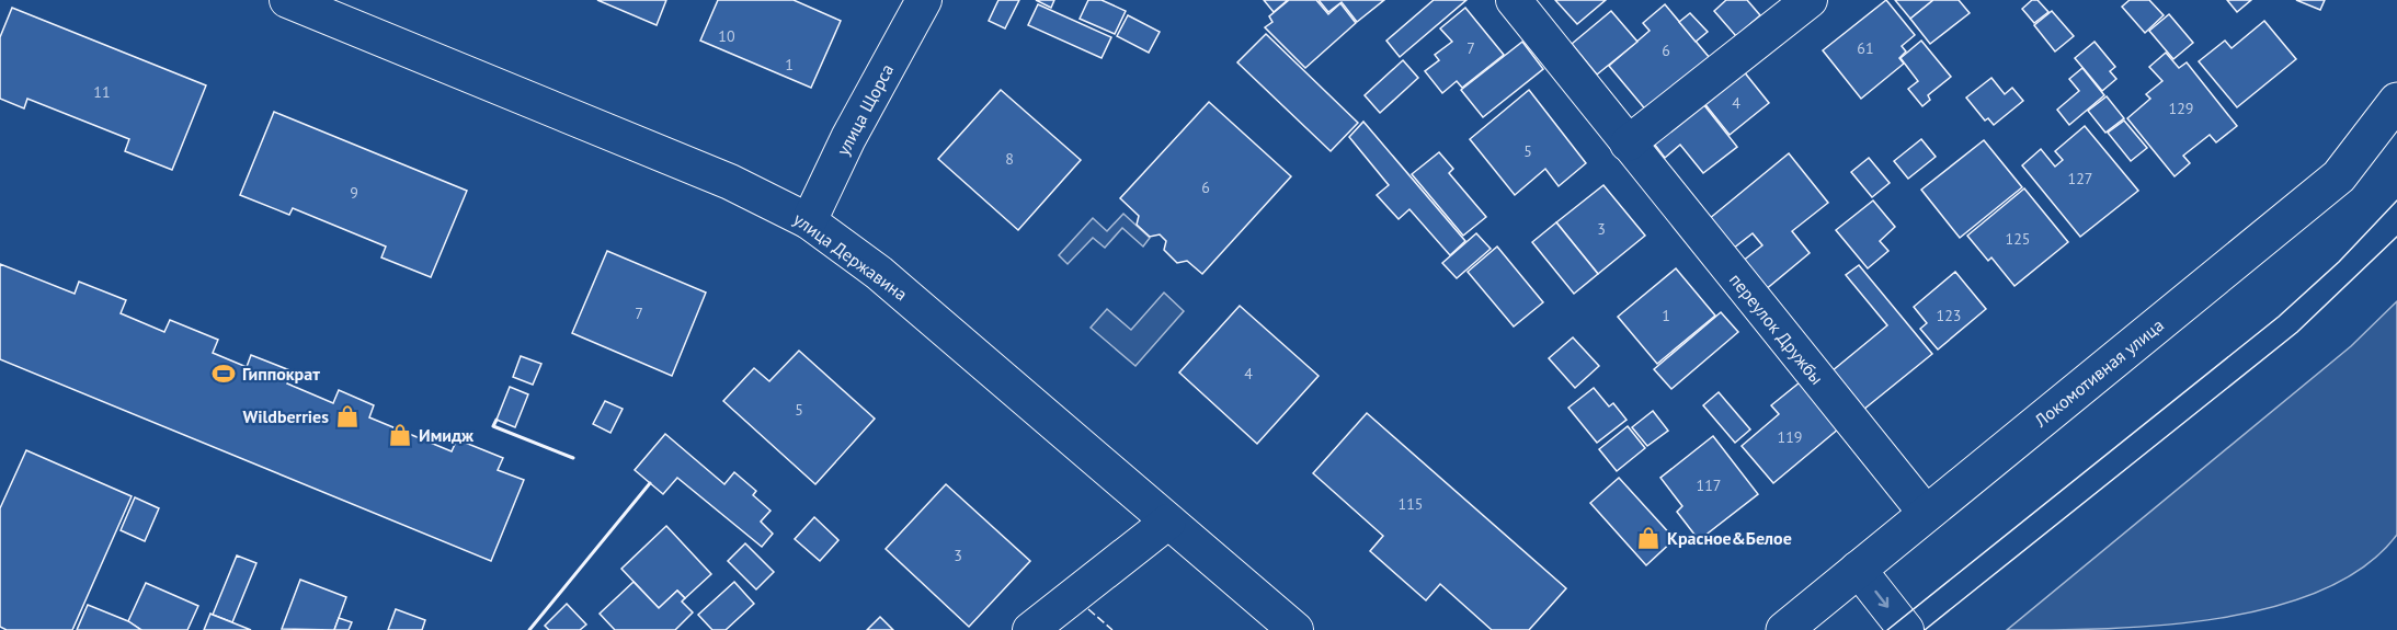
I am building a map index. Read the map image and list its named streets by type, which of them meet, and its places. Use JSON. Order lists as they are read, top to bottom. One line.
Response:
{"streets":{"main road":["Локомотивная улица"],"street":["улица Щорса","улица Державина","переулок Дружбы"]},"crossings":[["улица Щорса","улица Державина"],["переулок Дружбы","Локомотивная улица"]],"places":{"sports":["Гиппократ"],"shop":["Wildberries","Имидж","Красное&Белое"]},"house_numbers":["10","7","61","6","1","11","4","129","5","8","127","6","9","3","125","7","1","123","4","5","119","117","115","3"]}
